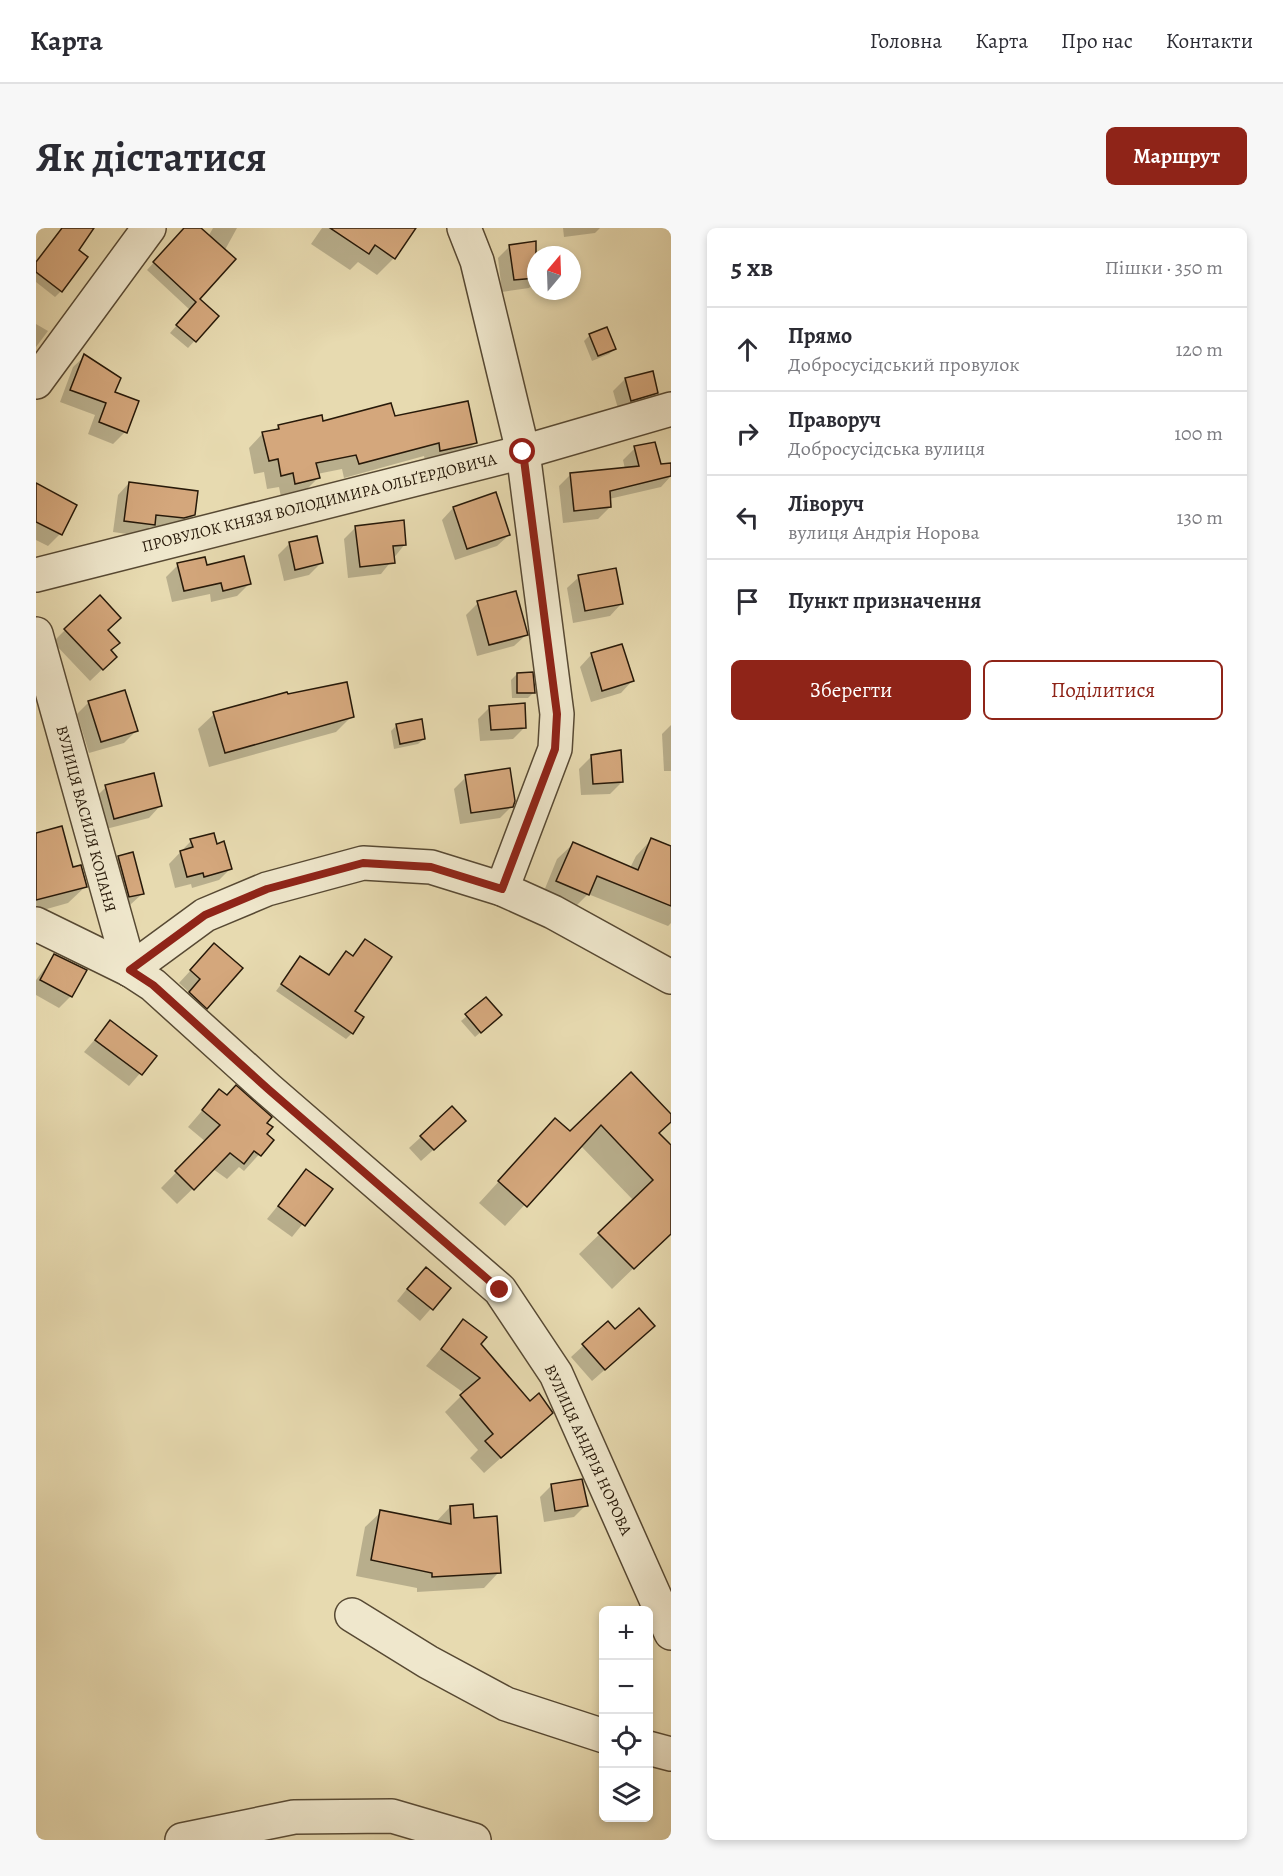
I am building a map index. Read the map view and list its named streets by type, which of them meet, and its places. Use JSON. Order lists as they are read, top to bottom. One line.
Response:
{"streets":{"street":["ПРОВУЛОК КНЯЗЯ ВОЛОДИМИРА ОЛЬҐЕРДОВИЧА","ВУЛИЦЯ ВАСИЛЯ КОПАНЯ","ВУЛИЦЯ АНДРІЯ НОРОВА"]},"crossings":[["ВУЛИЦЯ ВАСИЛЯ КОПАНЯ","ВУЛИЦЯ АНДРІЯ НОРОВА"]],"north":"top","page":{"header":"Карта","nav":["Головна","Карта","Про нас","Контакти"],"buttons":["Маршрут",["Зберегти","Поділитися"]],"title":"Як дістатися","heading":["5 хв","Пішки · 350 m"],"list":[["Прямо","Добросусідський провулок","120 m"],["Праворуч","Добросусідська вулиця","100 m"],["Ліворуч","вулиця Андрія Норова","130 m"],"Пункт призначення"],"map_buttons":["+","−"]}}
